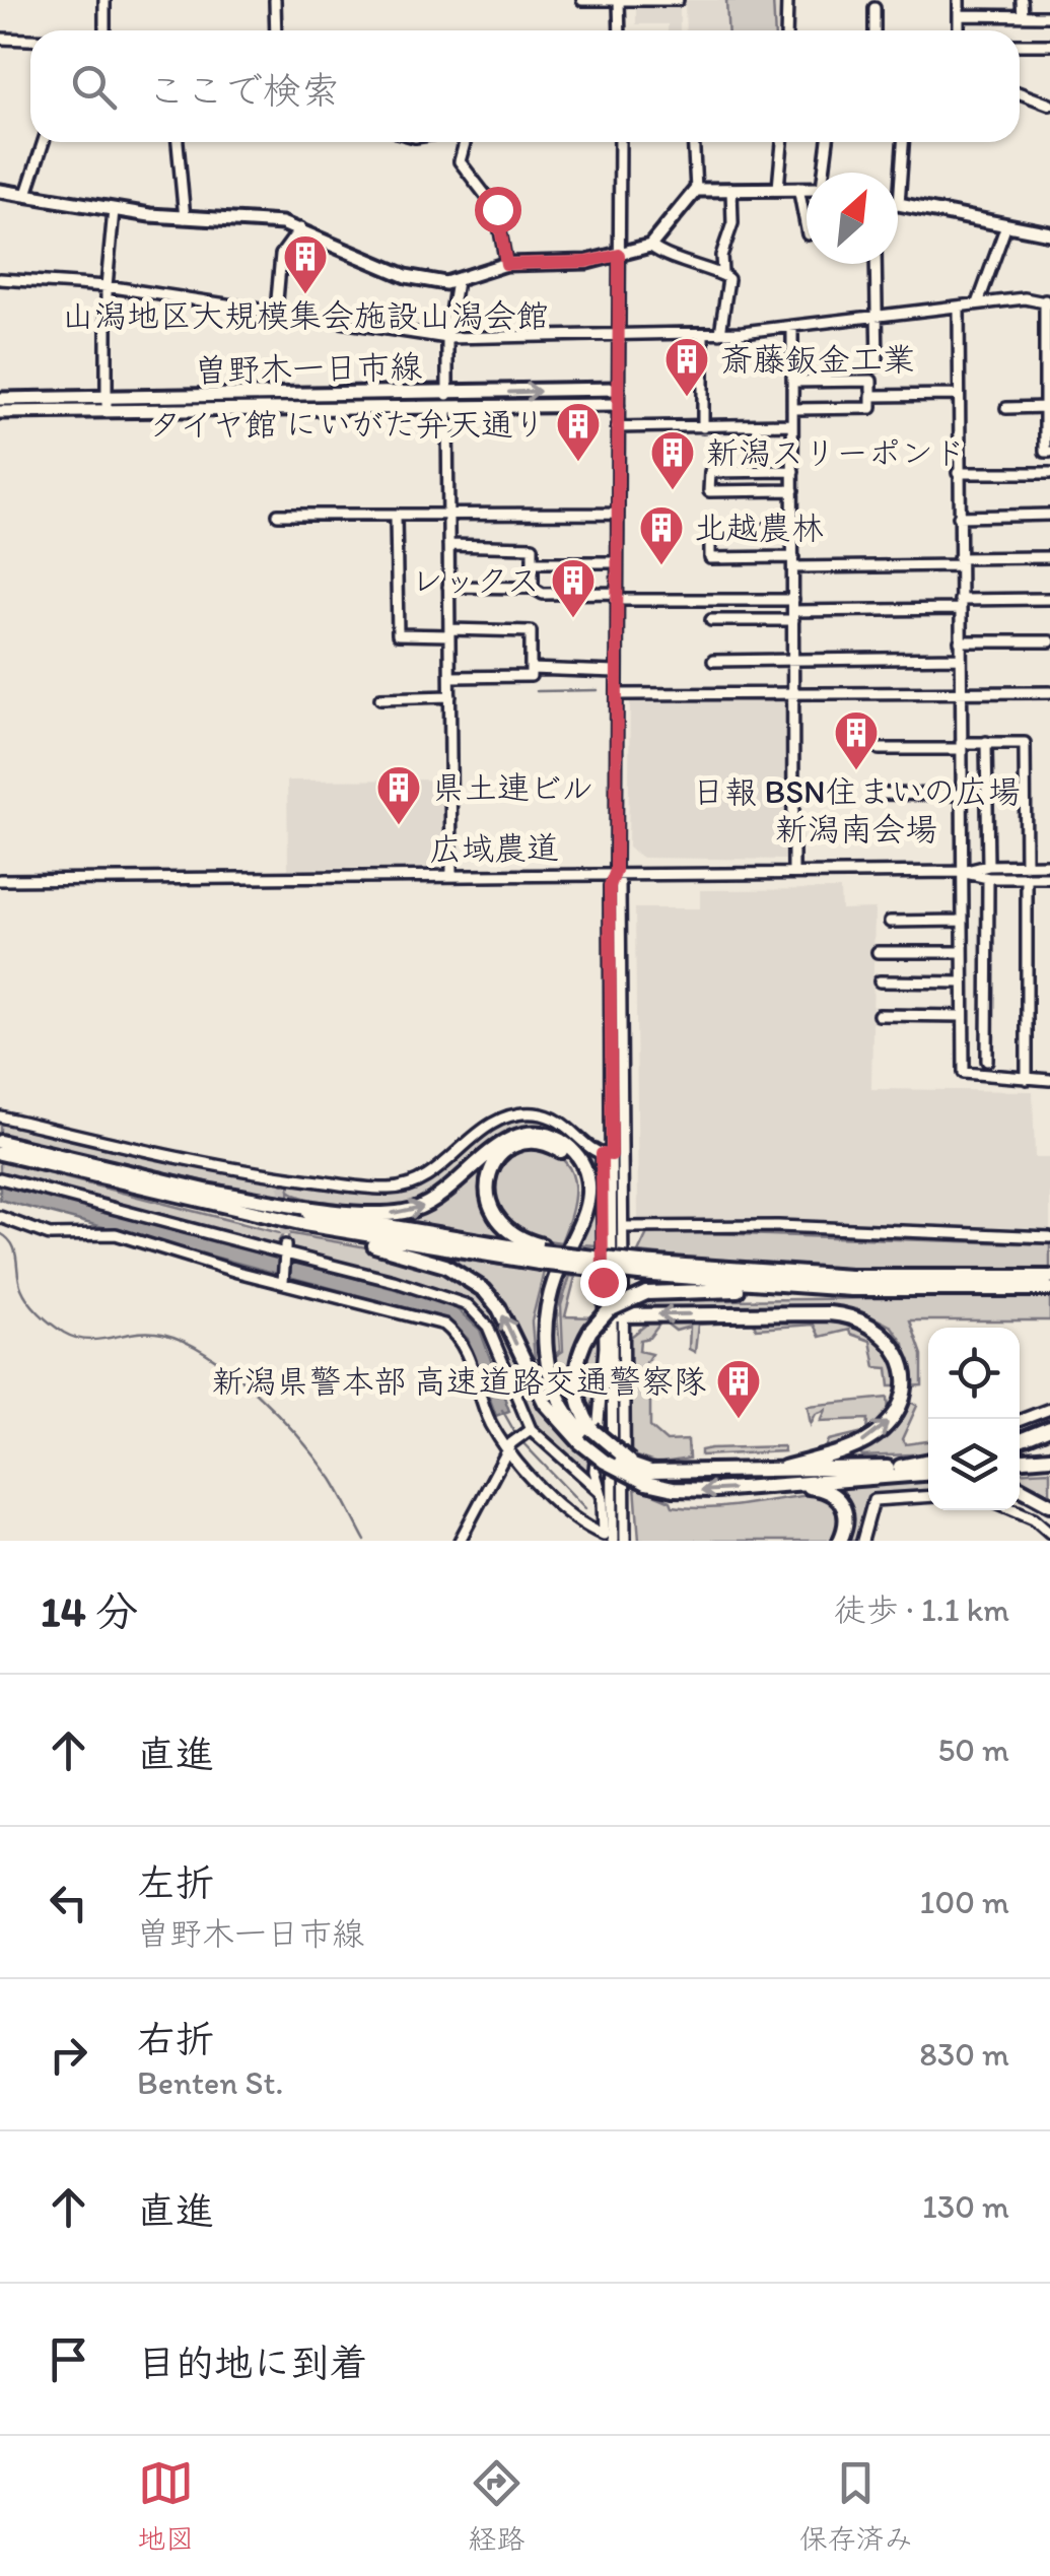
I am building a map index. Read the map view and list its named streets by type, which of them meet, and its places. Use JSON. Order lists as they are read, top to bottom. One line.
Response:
{"streets":{"main road":["曽野木一日市線"],"street":["広域農道"]},"places":{"building":["山潟地区大規模集会施設山潟会館","斎藤鈑金工業","タイヤ館 にいがた弁天通り","新潟スリーポンド","北越農林","レックス","日報 BSN住まいの広場 新潟南会場","県土連ビル","新潟県警本部 高速道路交通警察隊"]},"north":"top right","page":{"search":"ここで検索","heading":["14 分","徒歩 · 1.1 km"],"list":[["直進","50 m"],["左折","曽野木一日市線","100 m"],["右折","Benten St.","830 m"],["直進","130 m"],"目的地に到着"],"nav":["地図","経路","保存済み"]}}
